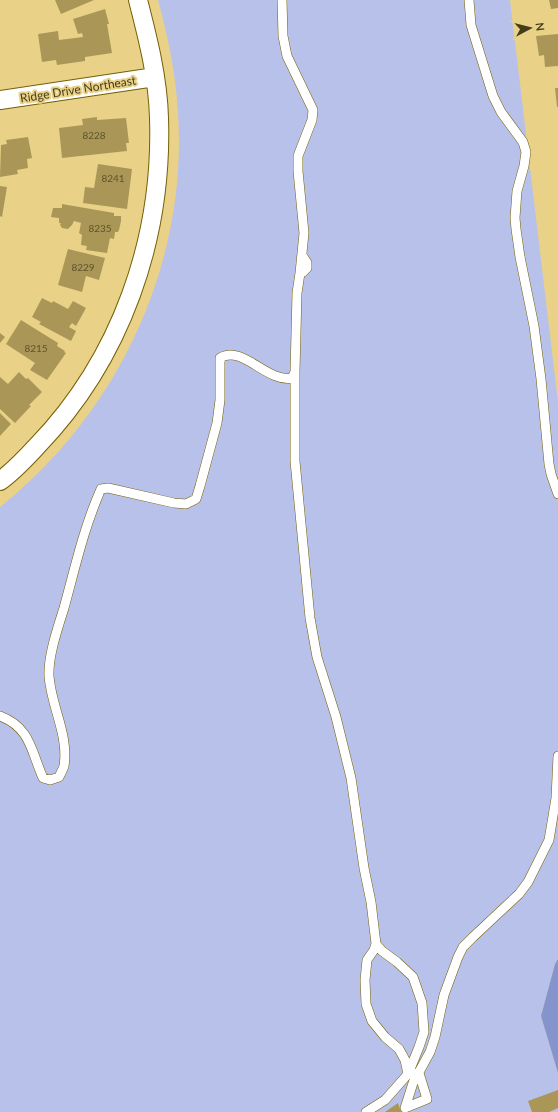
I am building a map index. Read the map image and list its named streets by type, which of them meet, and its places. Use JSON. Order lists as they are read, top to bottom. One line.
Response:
{"streets":{"street":["Ridge Drive Northeast"]},"house_numbers":["8228","8241","8235","8229","8215"],"north":"right"}
